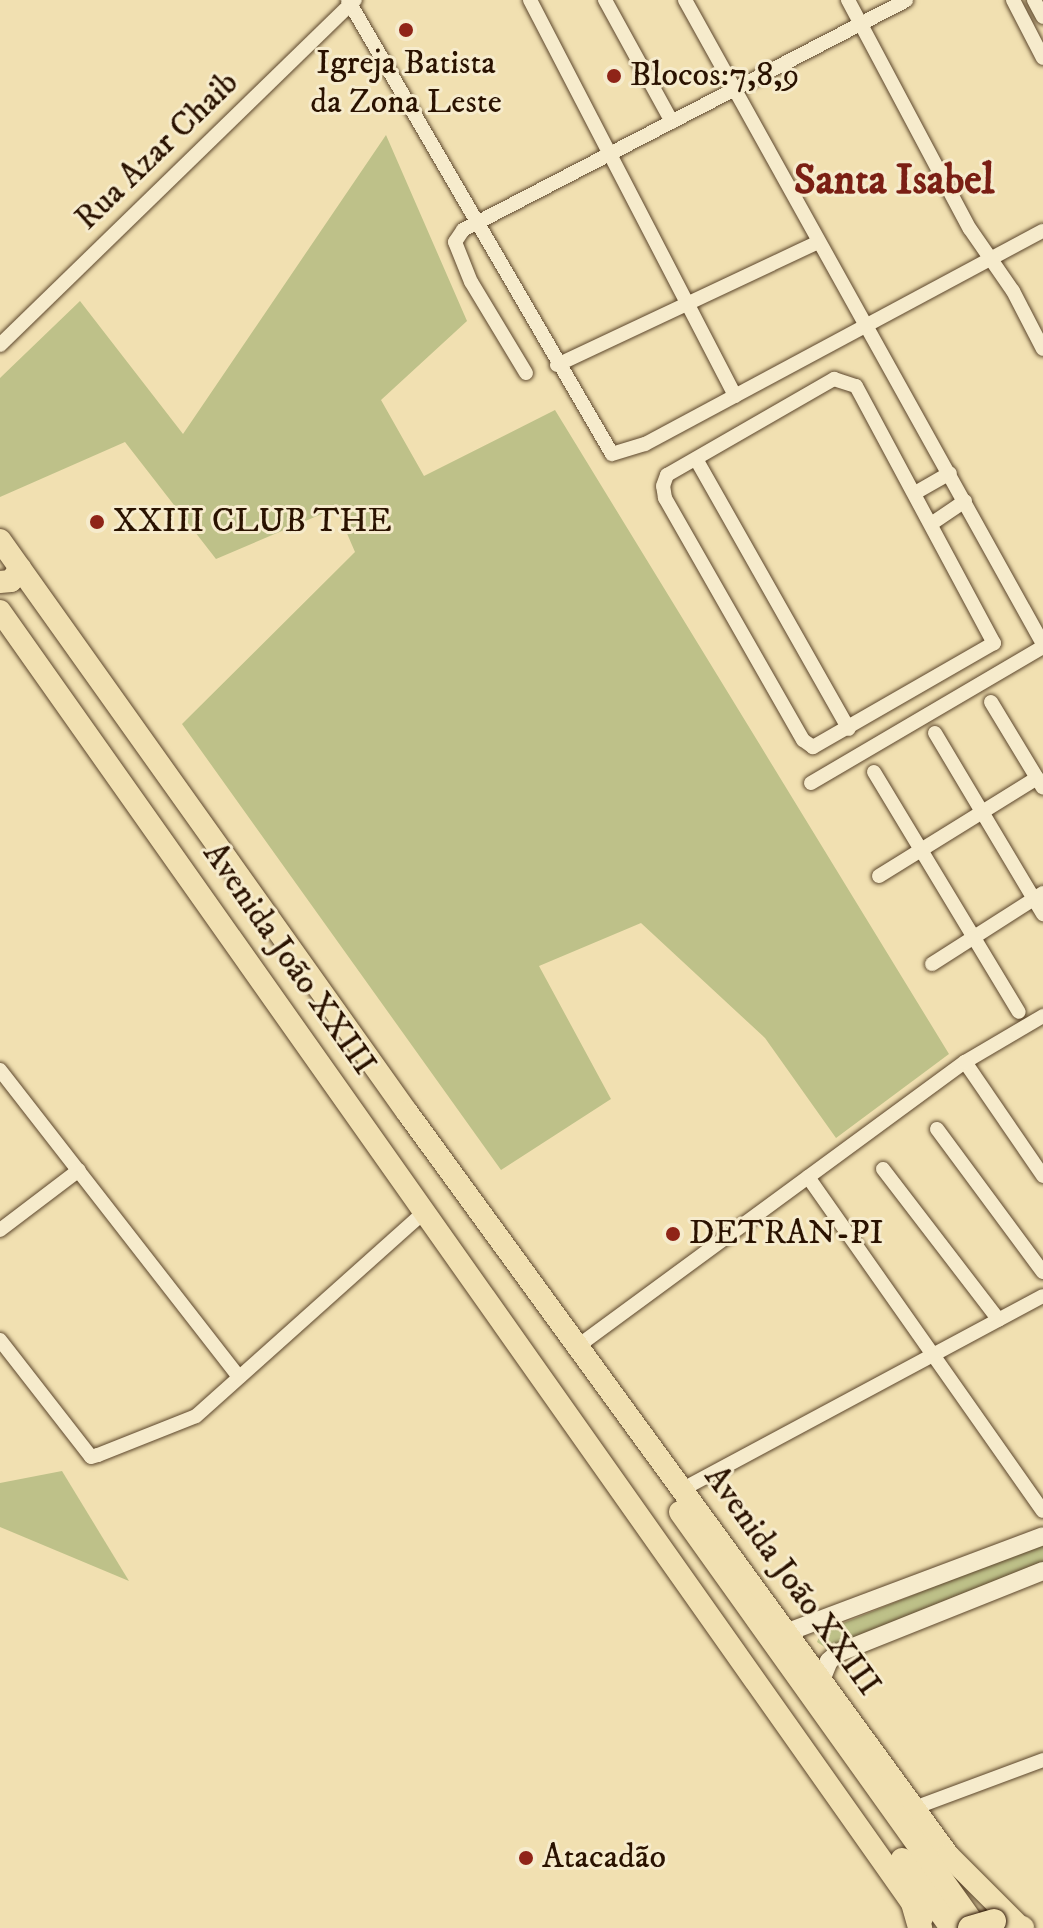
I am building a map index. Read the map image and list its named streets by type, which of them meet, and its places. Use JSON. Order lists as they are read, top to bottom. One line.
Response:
{"streets":{"main road":["Avenida João XXIII"],"street":["Rua Azar Chaib"]},"districts":["Santa Isabel"],"places":["Igreja Batista da Zona Leste","Blocos:7,8,9","XXIII CLUB THE","DETRAN-PI","Atacadão"]}
